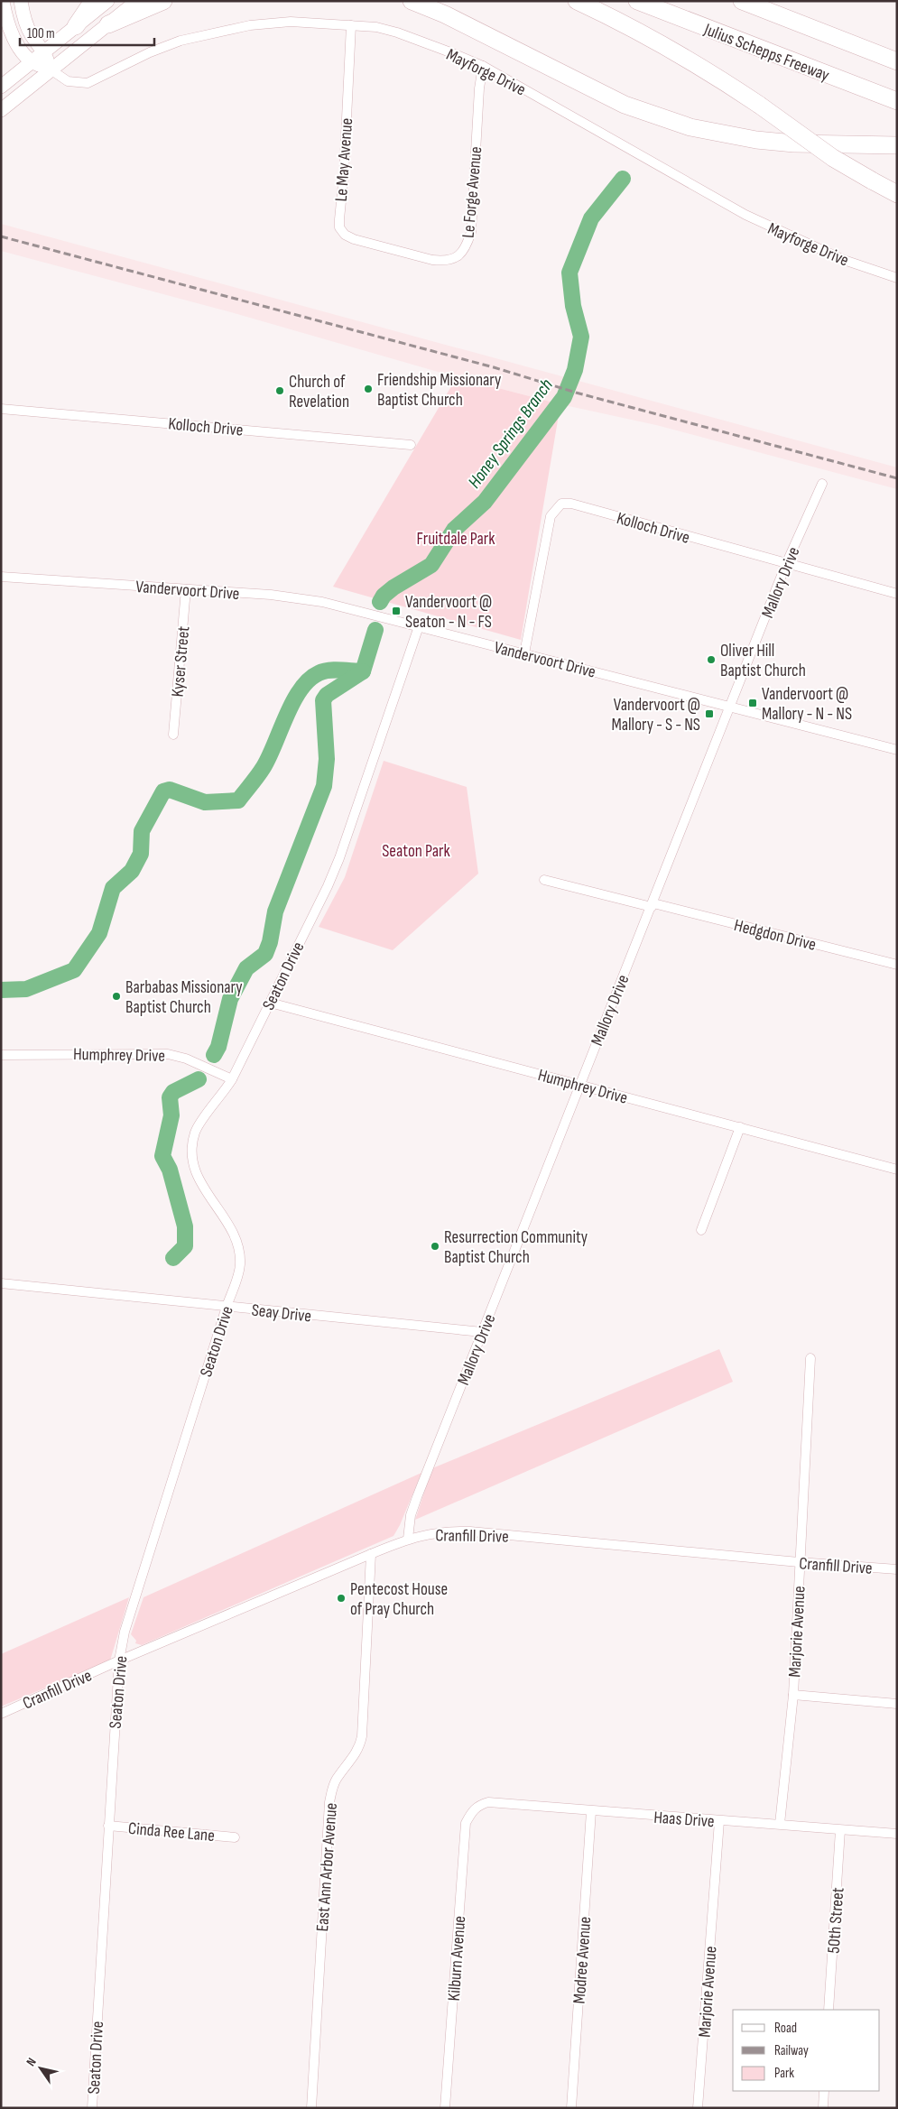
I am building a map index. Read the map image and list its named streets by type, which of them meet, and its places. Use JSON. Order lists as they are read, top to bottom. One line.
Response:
{"streets":{"highway":["Julius Schepps Freeway"],"street":["Mayforge Drive","Le May Avenue","Le Forge Avenue","Kolloch Drive","Mallory Drive","Vandervoort Drive","Kyser Street","Hedgdon Drive","Seaton Drive","Humphrey Drive","Seay Drive","Cranfill Drive","Marjorie Avenue","Haas Drive","Cinda Ree Lane","East Ann Arbor Avenue","50th Street","Kilburn Avenue","Modree Avenue"]},"crossings":[["Mayforge Drive","Le May Avenue"],["Mayforge Drive","Le Forge Avenue"],["Le May Avenue","Le Forge Avenue"],["Kolloch Drive","Mallory Drive"],["Kolloch Drive","Vandervoort Drive"],["Mallory Drive","Vandervoort Drive"],["Mallory Drive","Hedgdon Drive"],["Mallory Drive","Humphrey Drive"],["Mallory Drive","Seay Drive"],["Mallory Drive","Cranfill Drive"],["Vandervoort Drive","Kyser Street"],["Vandervoort Drive","Seaton Drive"],["Seaton Drive","Humphrey Drive"],["Seaton Drive","Seay Drive"],["Seaton Drive","Cranfill Drive"],["Seaton Drive","Cinda Ree Lane"],["Cranfill Drive","Marjorie Avenue"],["Cranfill Drive","East Ann Arbor Avenue"],["Marjorie Avenue","Haas Drive"],["Haas Drive","50th Street"],["Haas Drive","Kilburn Avenue"],["Haas Drive","Modree Avenue"]],"water":["Honey Springs Branch"],"parks":["Fruitdale Park","Seaton Park"],"places":{"other":["Friendship Missionary Baptist Church","Church of Revelation","Oliver Hill Baptist Church","Barbabas Missionary Baptist Church","Resurrection Community Baptist Church","Pentecost House of Pray Church"],"transit":["Vandervoort @ Seaton - N - FS","Vandervoort @ Mallory - N - NS","Vandervoort @ Mallory - S - NS"]},"legend":["Road","Railway","Park"],"scale_bar":"100 m","north":"top left"}
